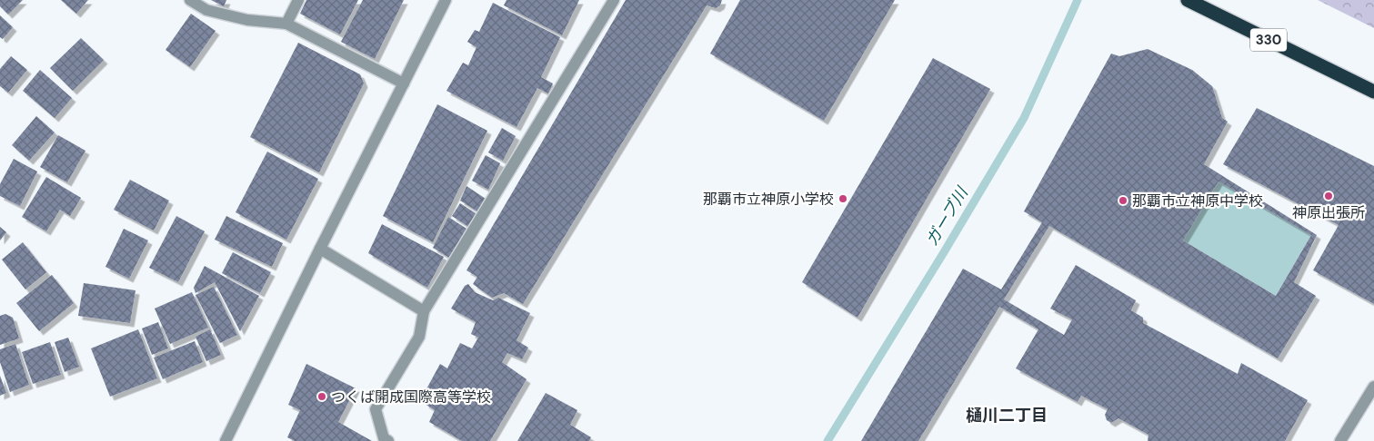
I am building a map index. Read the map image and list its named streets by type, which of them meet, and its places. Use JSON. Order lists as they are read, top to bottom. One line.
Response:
{"streets":{"highway":["330"]},"districts":["樋川二丁目"],"water":["ガーブ川"],"places":["神原出張所","那覇市立神原小学校","那覇市立神原中学校","つくば開成国際高等学校"]}
